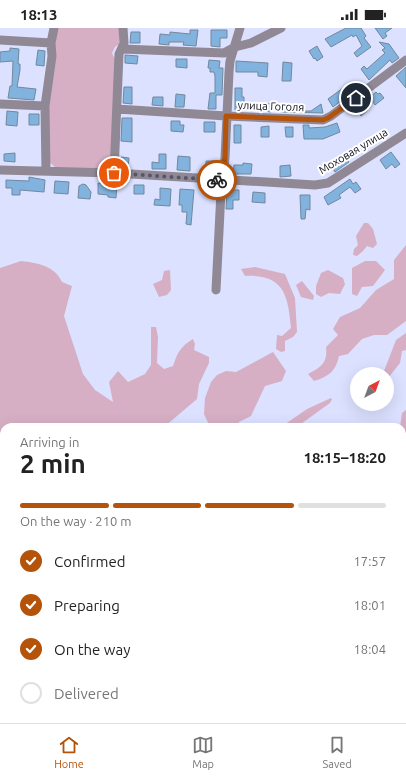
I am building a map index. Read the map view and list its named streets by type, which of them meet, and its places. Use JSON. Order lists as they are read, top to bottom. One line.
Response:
{"streets":{"street":["улица Гоголя","Моховая улица"]},"north":"top right","page":{"status":"18:13","heading":["2 min","Arriving in","18:15–18:20"],"bar":"On the way · 210 m","list":[["Confirmed","17:57"],["Preparing","18:01"],["On the way","18:04"],"Delivered"],"tabs":["Home","Map","Saved"]}}
